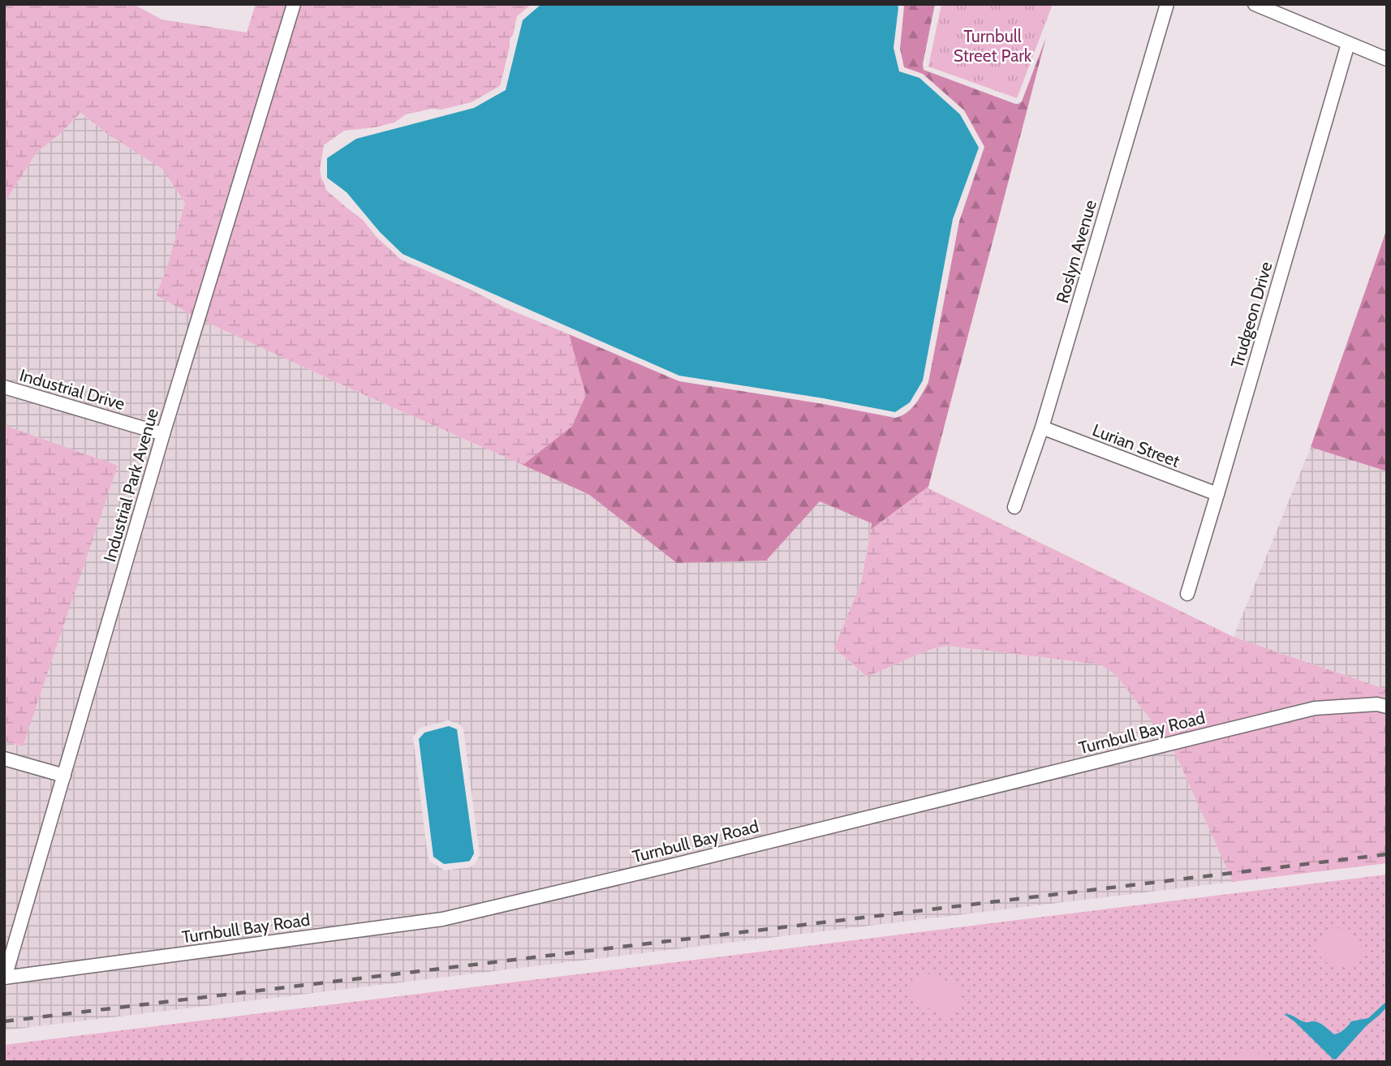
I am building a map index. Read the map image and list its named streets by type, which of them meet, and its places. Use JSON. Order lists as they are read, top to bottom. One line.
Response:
{"streets":{"street":["Roslyn Avenue","Trudgeon Drive","Industrial Drive","Lurian Street","Industrial Park Avenue","Turnbull Bay Road"]},"crossings":[["Roslyn Avenue","Lurian Street"],["Trudgeon Drive","Lurian Street"],["Industrial Drive","Industrial Park Avenue"],["Industrial Park Avenue","Turnbull Bay Road"]],"parks":["Turnbull Street Park"]}
